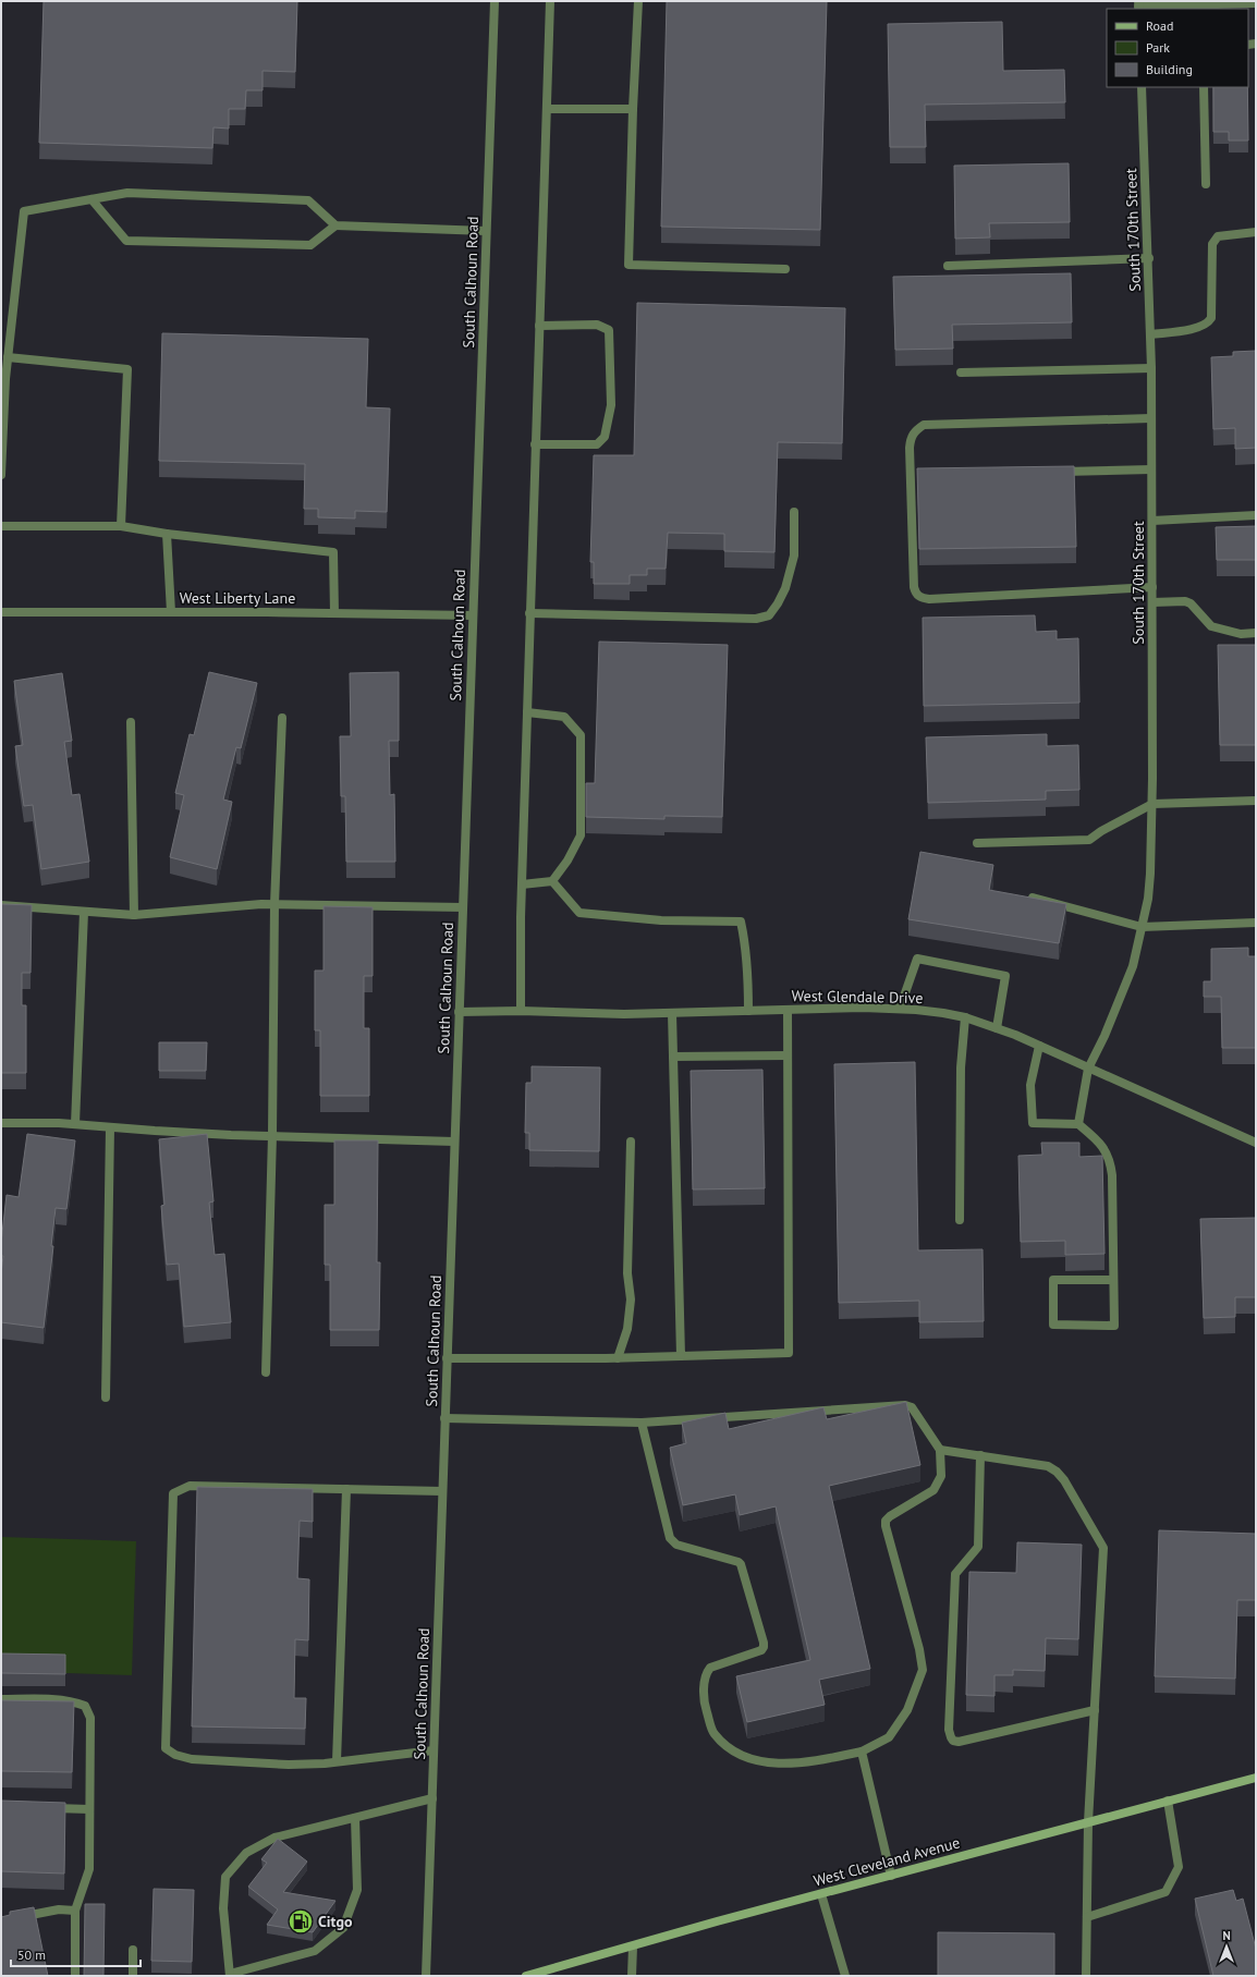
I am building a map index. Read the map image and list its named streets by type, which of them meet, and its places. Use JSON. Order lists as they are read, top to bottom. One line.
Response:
{"streets":{"main road":["West Cleveland Avenue"],"street":["South 170th Street","South Calhoun Road","West Liberty Lane","West Glendale Drive"]},"crossings":[["South 170th Street","West Glendale Drive"],["South Calhoun Road","West Liberty Lane"],["South Calhoun Road","West Glendale Drive"]],"places":{"fuel station":["Citgo"]},"legend":["Road","Park","Building"],"scale_bar":"50 m","north":"top"}
